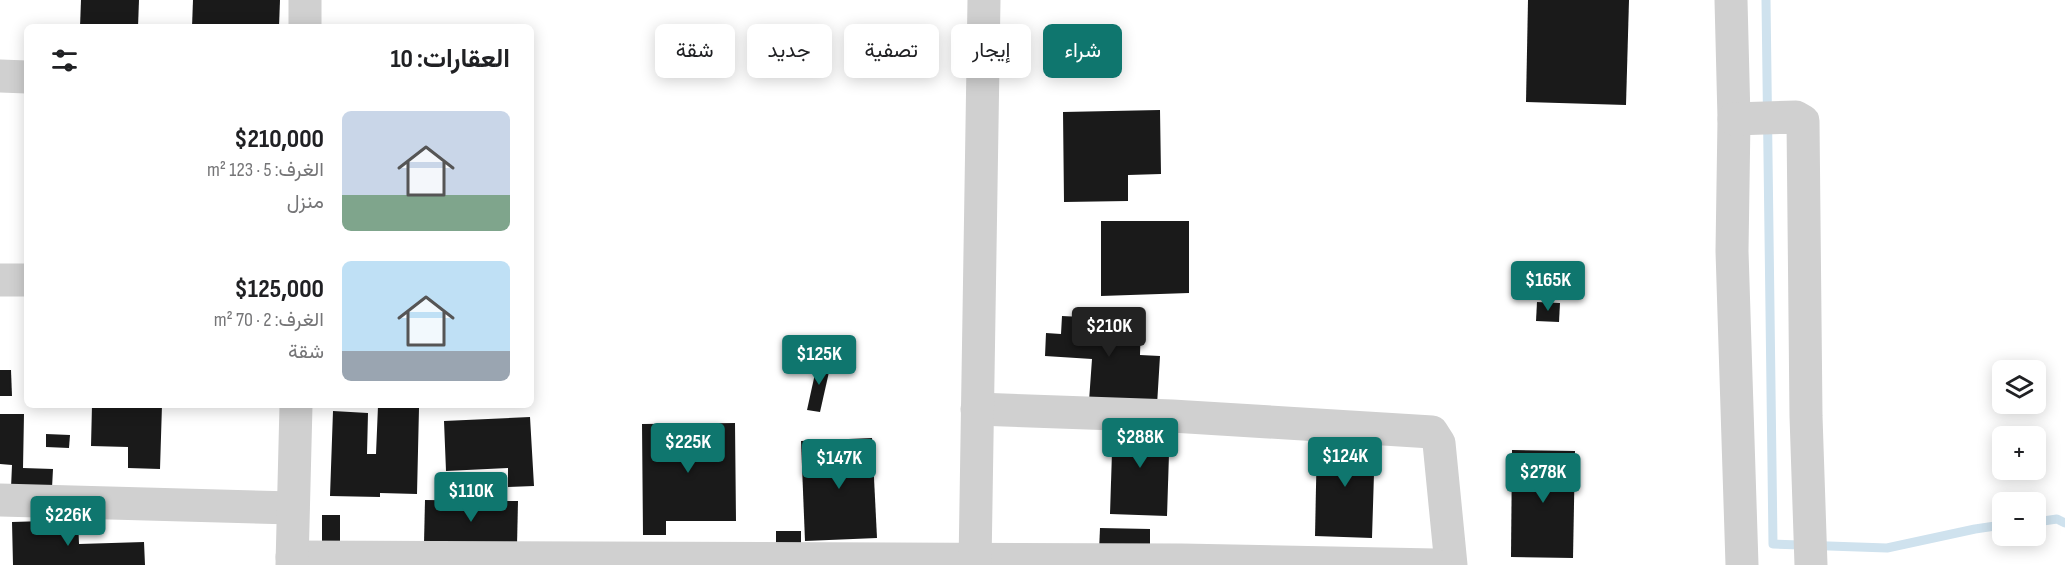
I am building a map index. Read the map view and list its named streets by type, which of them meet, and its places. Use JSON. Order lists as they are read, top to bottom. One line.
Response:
{"page":{"chip":["شراء","إيجار","تصفية","جديد","شقة"],"heading":"العقارات: 10","list":[{"name":"$210,000","note":"الغرف: 5 · 123 m² · منزل"},{"name":"$125,000","note":"الغرف: 2 · 70 m² · شقة"}],"price":["$165K","$210K","$125K","$288K","$225K","$124K","$147K","$278K","$110K","$226K"],"map_buttons":["+","−"]}}
